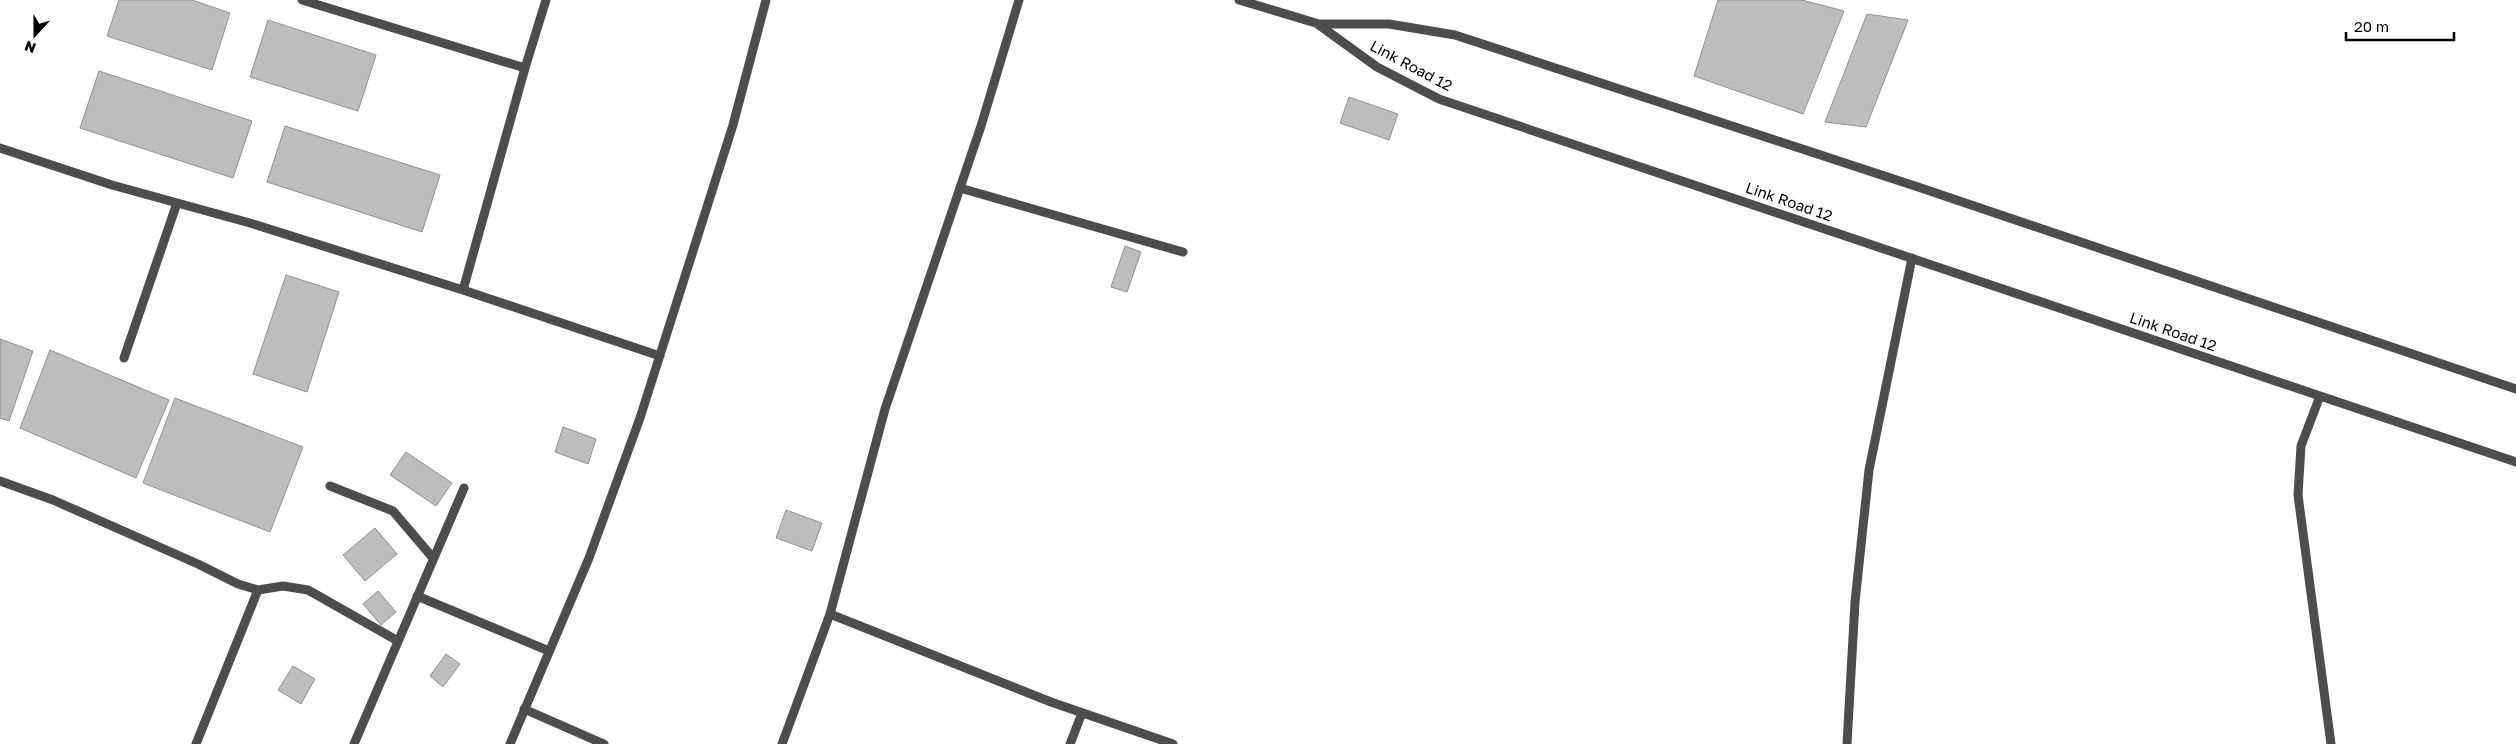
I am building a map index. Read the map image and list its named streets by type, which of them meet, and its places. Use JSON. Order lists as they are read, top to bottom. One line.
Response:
{"streets":{"street":["Link Road 12"]},"scale_bar":"20 m","north":"bottom"}
